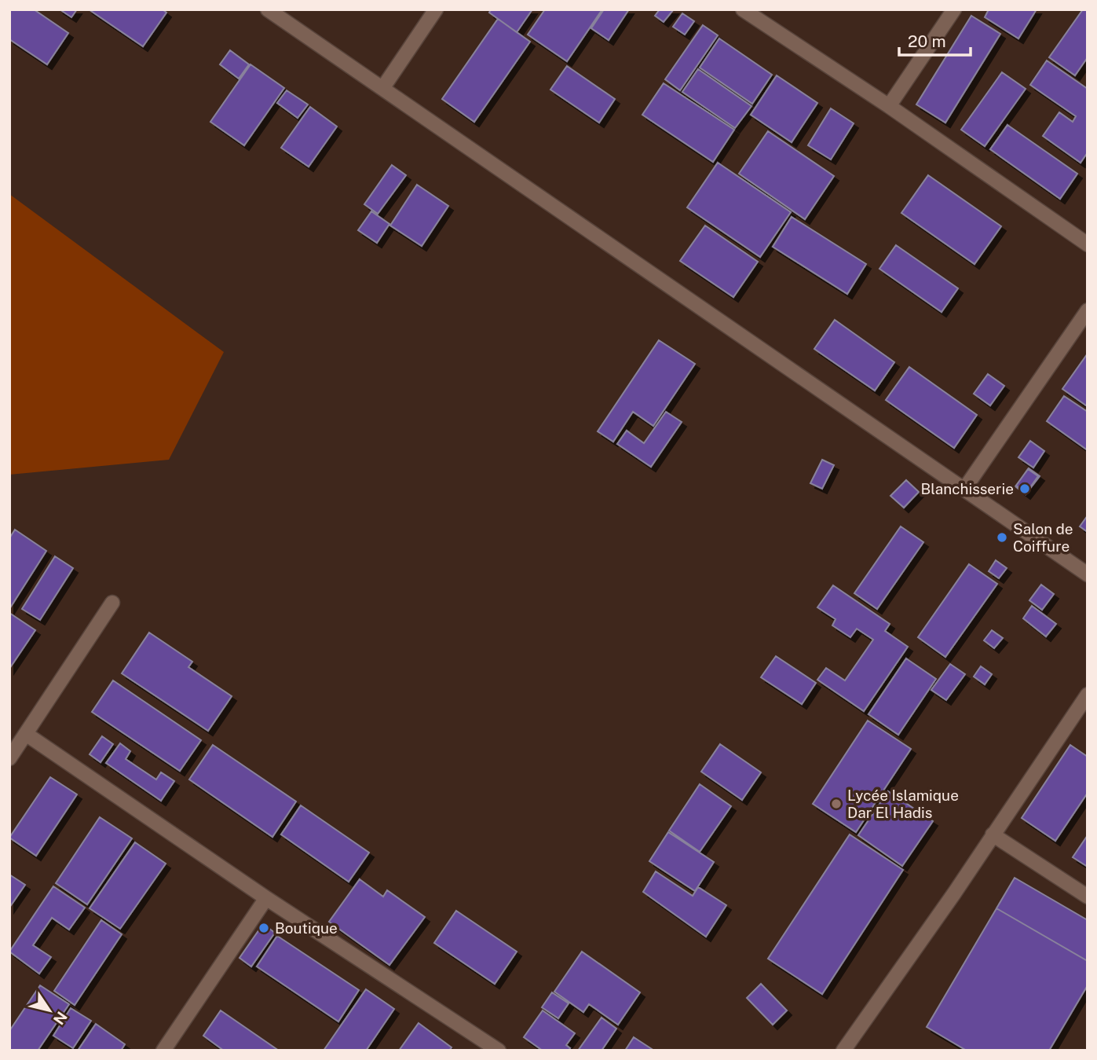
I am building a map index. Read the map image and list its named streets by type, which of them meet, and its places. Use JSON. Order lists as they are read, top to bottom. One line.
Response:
{"places":["Blanchisserie","Salon de Coiffure","Lycée Islamique Dar El Hadis","Boutique"],"scale_bar":"20 m","north":"bottom right"}
